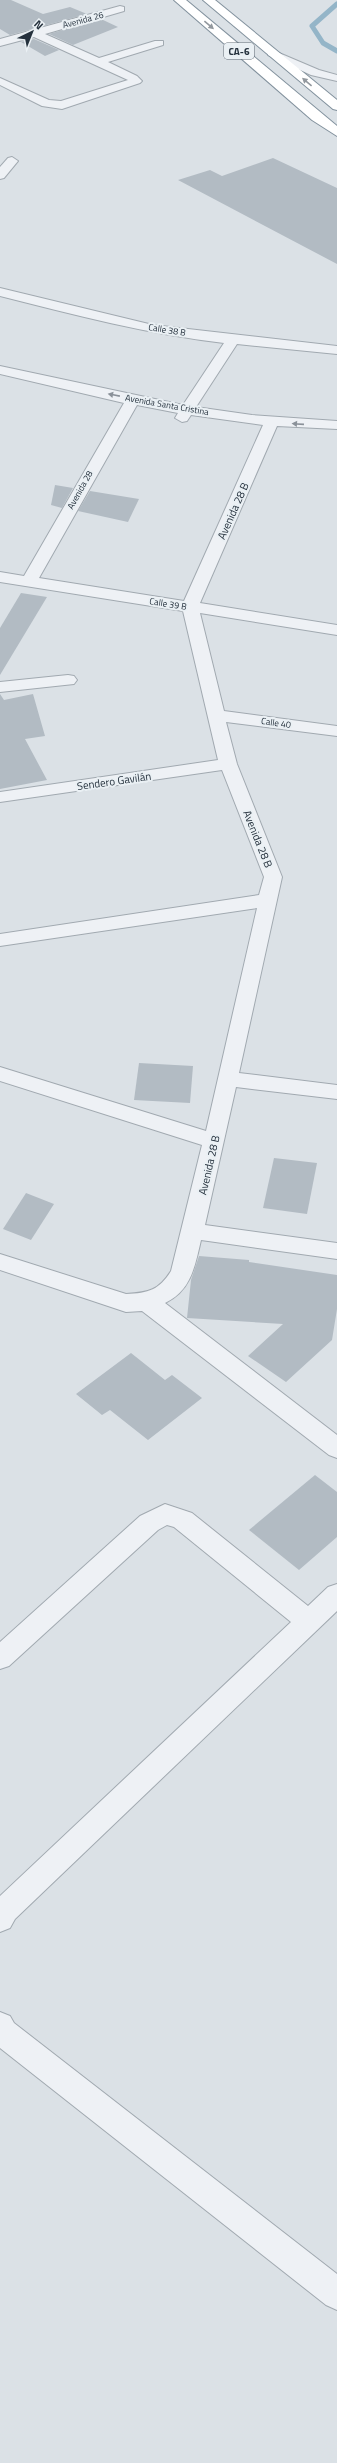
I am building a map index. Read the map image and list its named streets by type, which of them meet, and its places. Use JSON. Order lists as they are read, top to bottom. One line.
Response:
{"streets":{"highway":["CA-6"],"street":["Avenida 26","Calle 38 B","Avenida Santa Cristina","Avenida 28","Avenida 28 B","Calle 39 B","Calle 40","Sendero Gavilán"]},"crossings":[["Avenida Santa Cristina","Avenida 28"],["Avenida Santa Cristina","Avenida 28 B"],["Avenida 28","Calle 39 B"],["Avenida 28 B","Calle 39 B"],["Avenida 28 B","Calle 40"],["Avenida 28 B","Sendero Gavilán"]],"north":"top right"}
